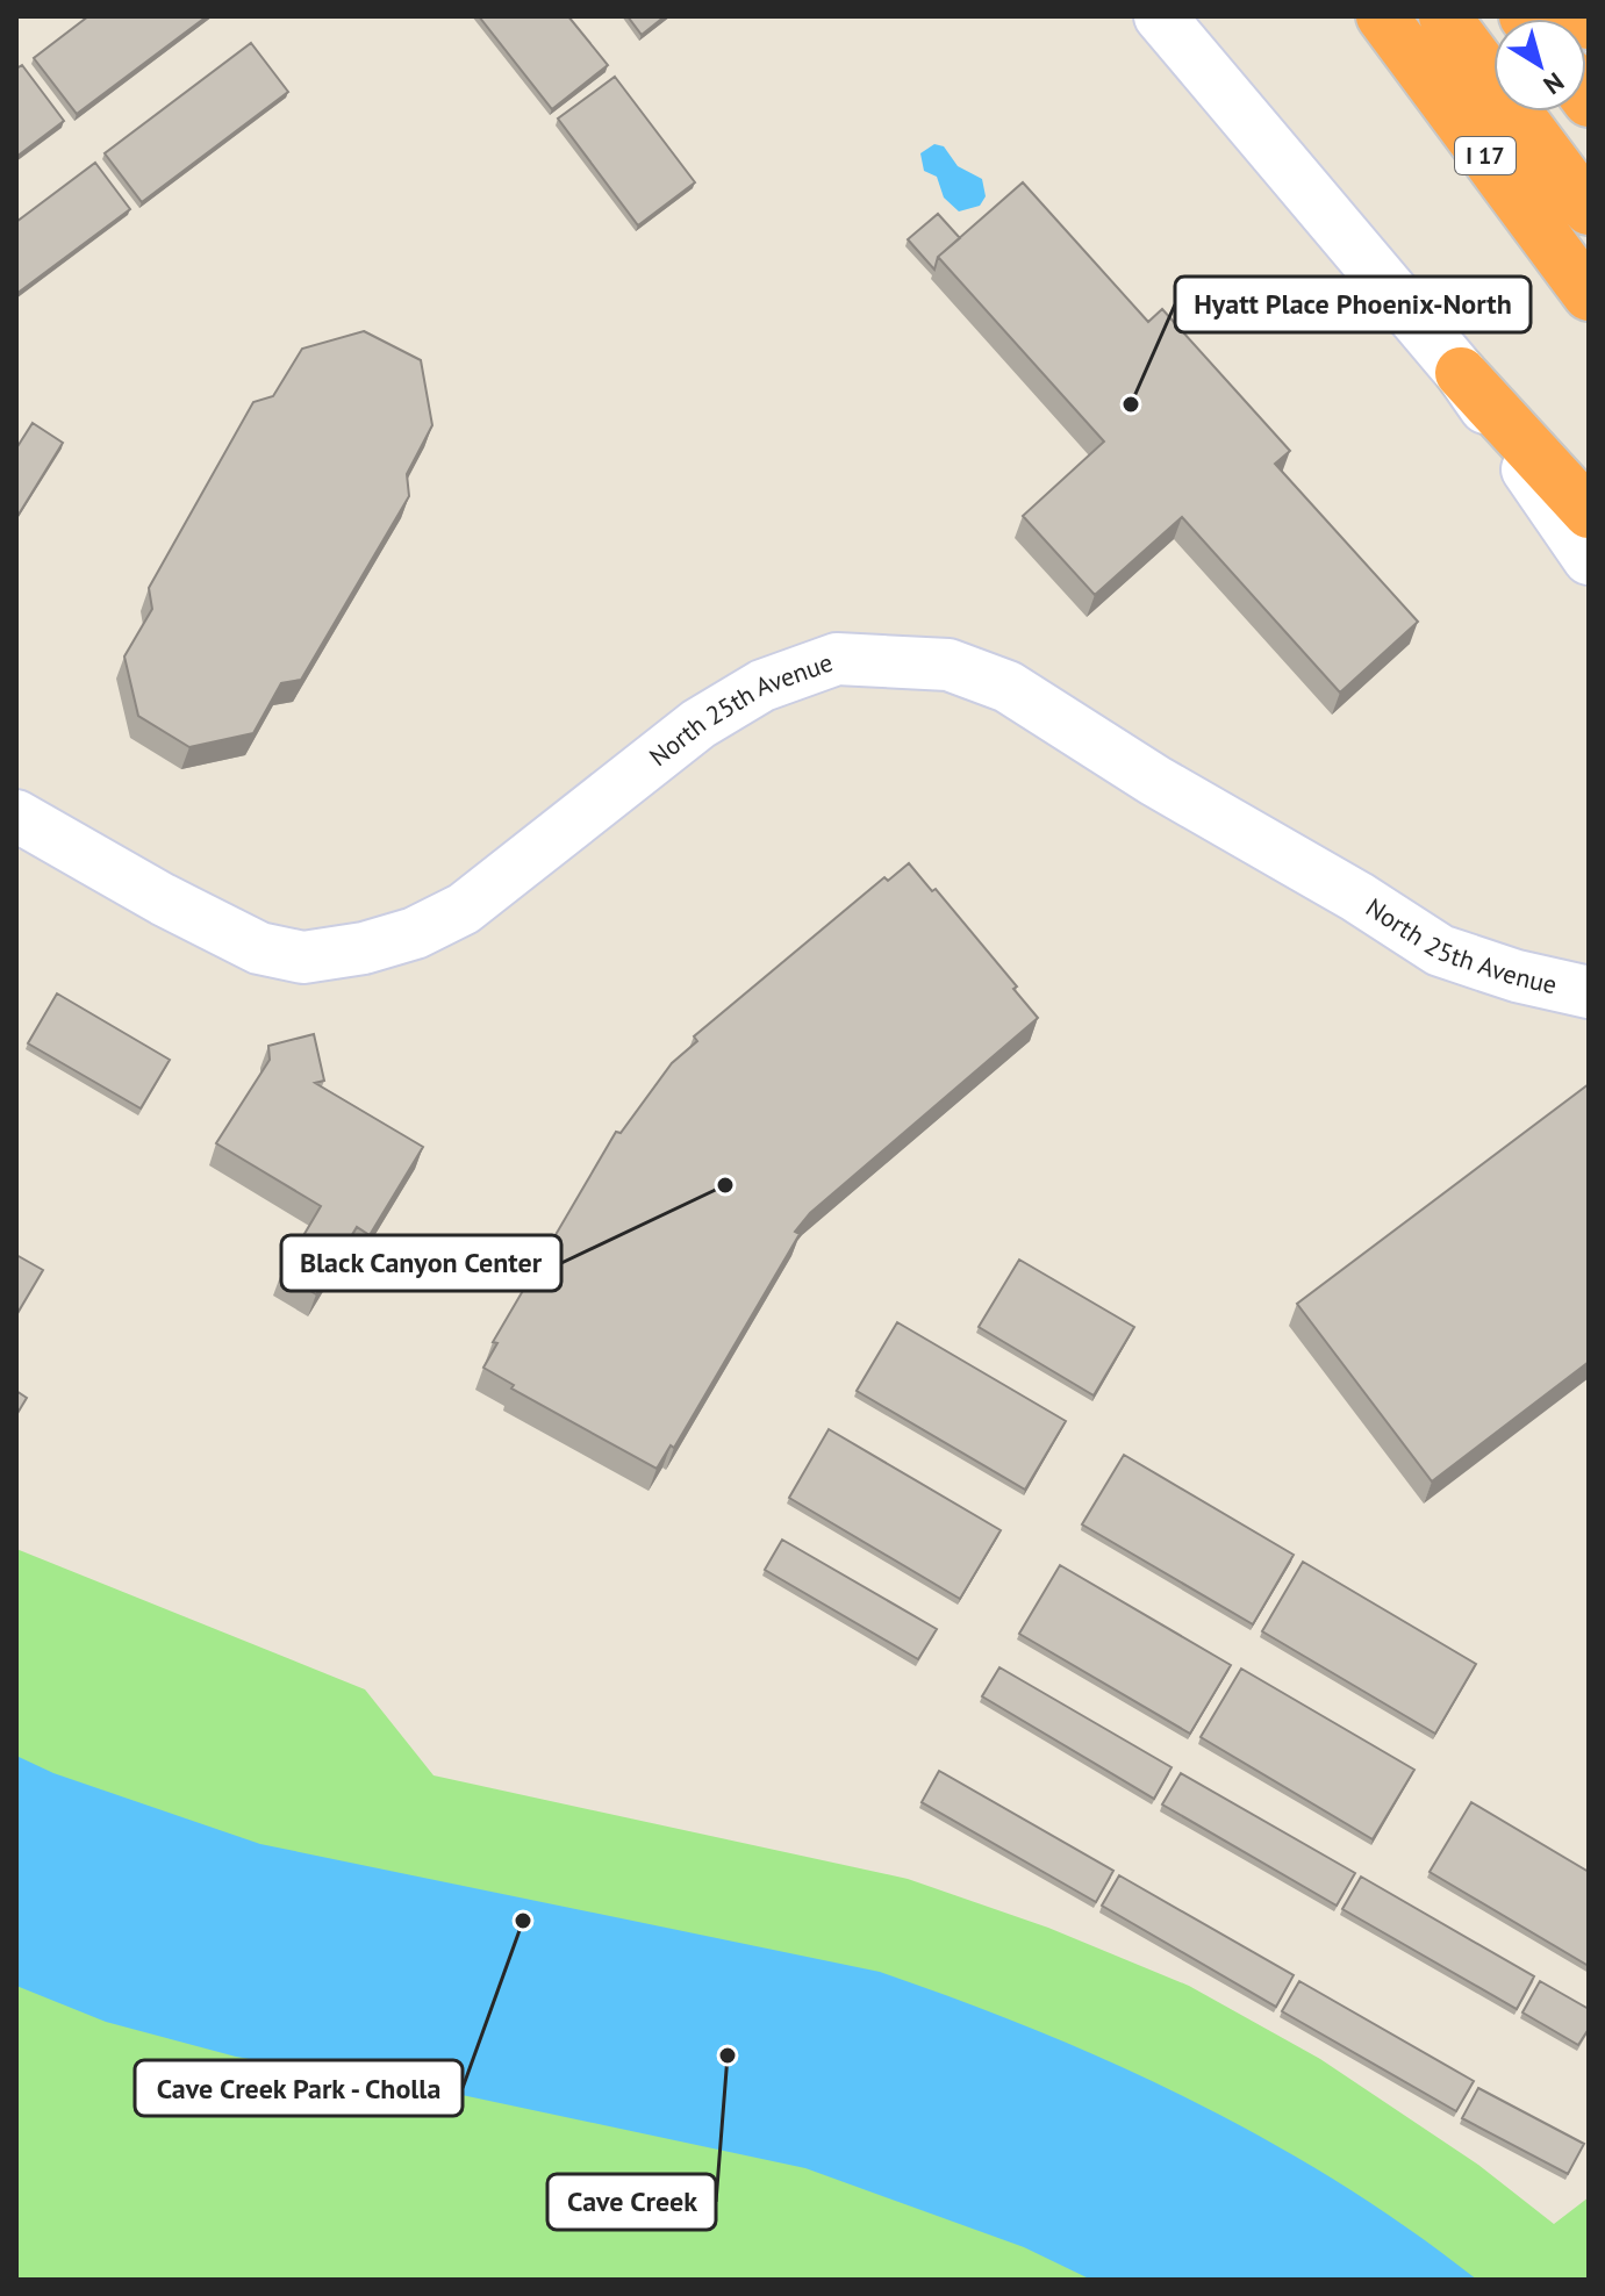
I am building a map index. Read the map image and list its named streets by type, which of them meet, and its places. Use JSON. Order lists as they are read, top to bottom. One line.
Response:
{"streets":{"highway":["I 17"],"street":["North 25th Avenue"]},"places":["Hyatt Place Phoenix-North","Black Canyon Center","Cave Creek Park - Cholla","Cave Creek"],"north":"bottom right"}
